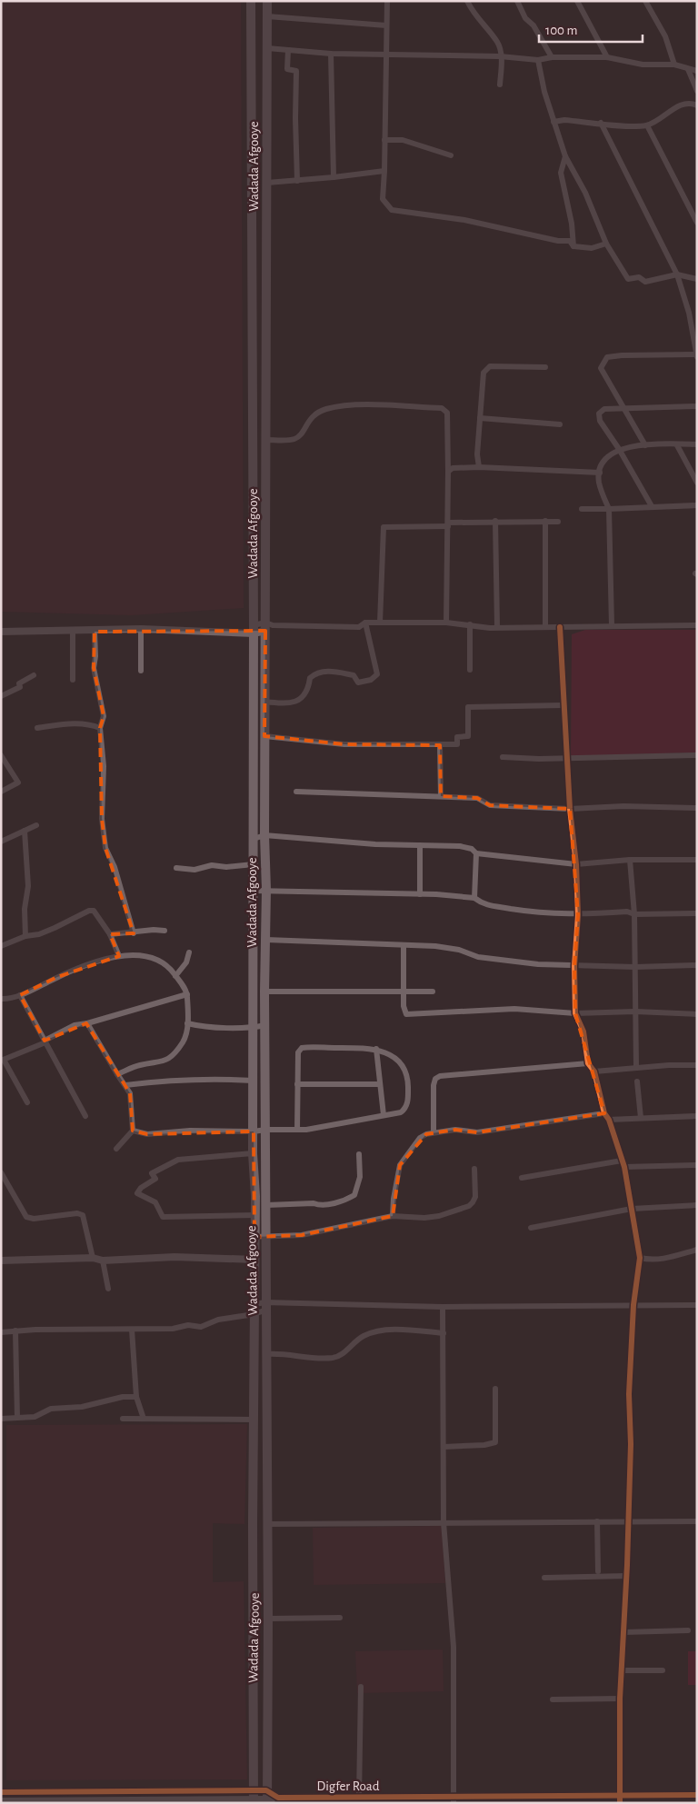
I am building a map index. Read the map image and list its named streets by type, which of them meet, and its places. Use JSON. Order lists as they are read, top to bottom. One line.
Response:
{"streets":{"highway":["Wadada Afgooye"],"street":["Digfer Road"]},"scale_bar":"100 m"}
